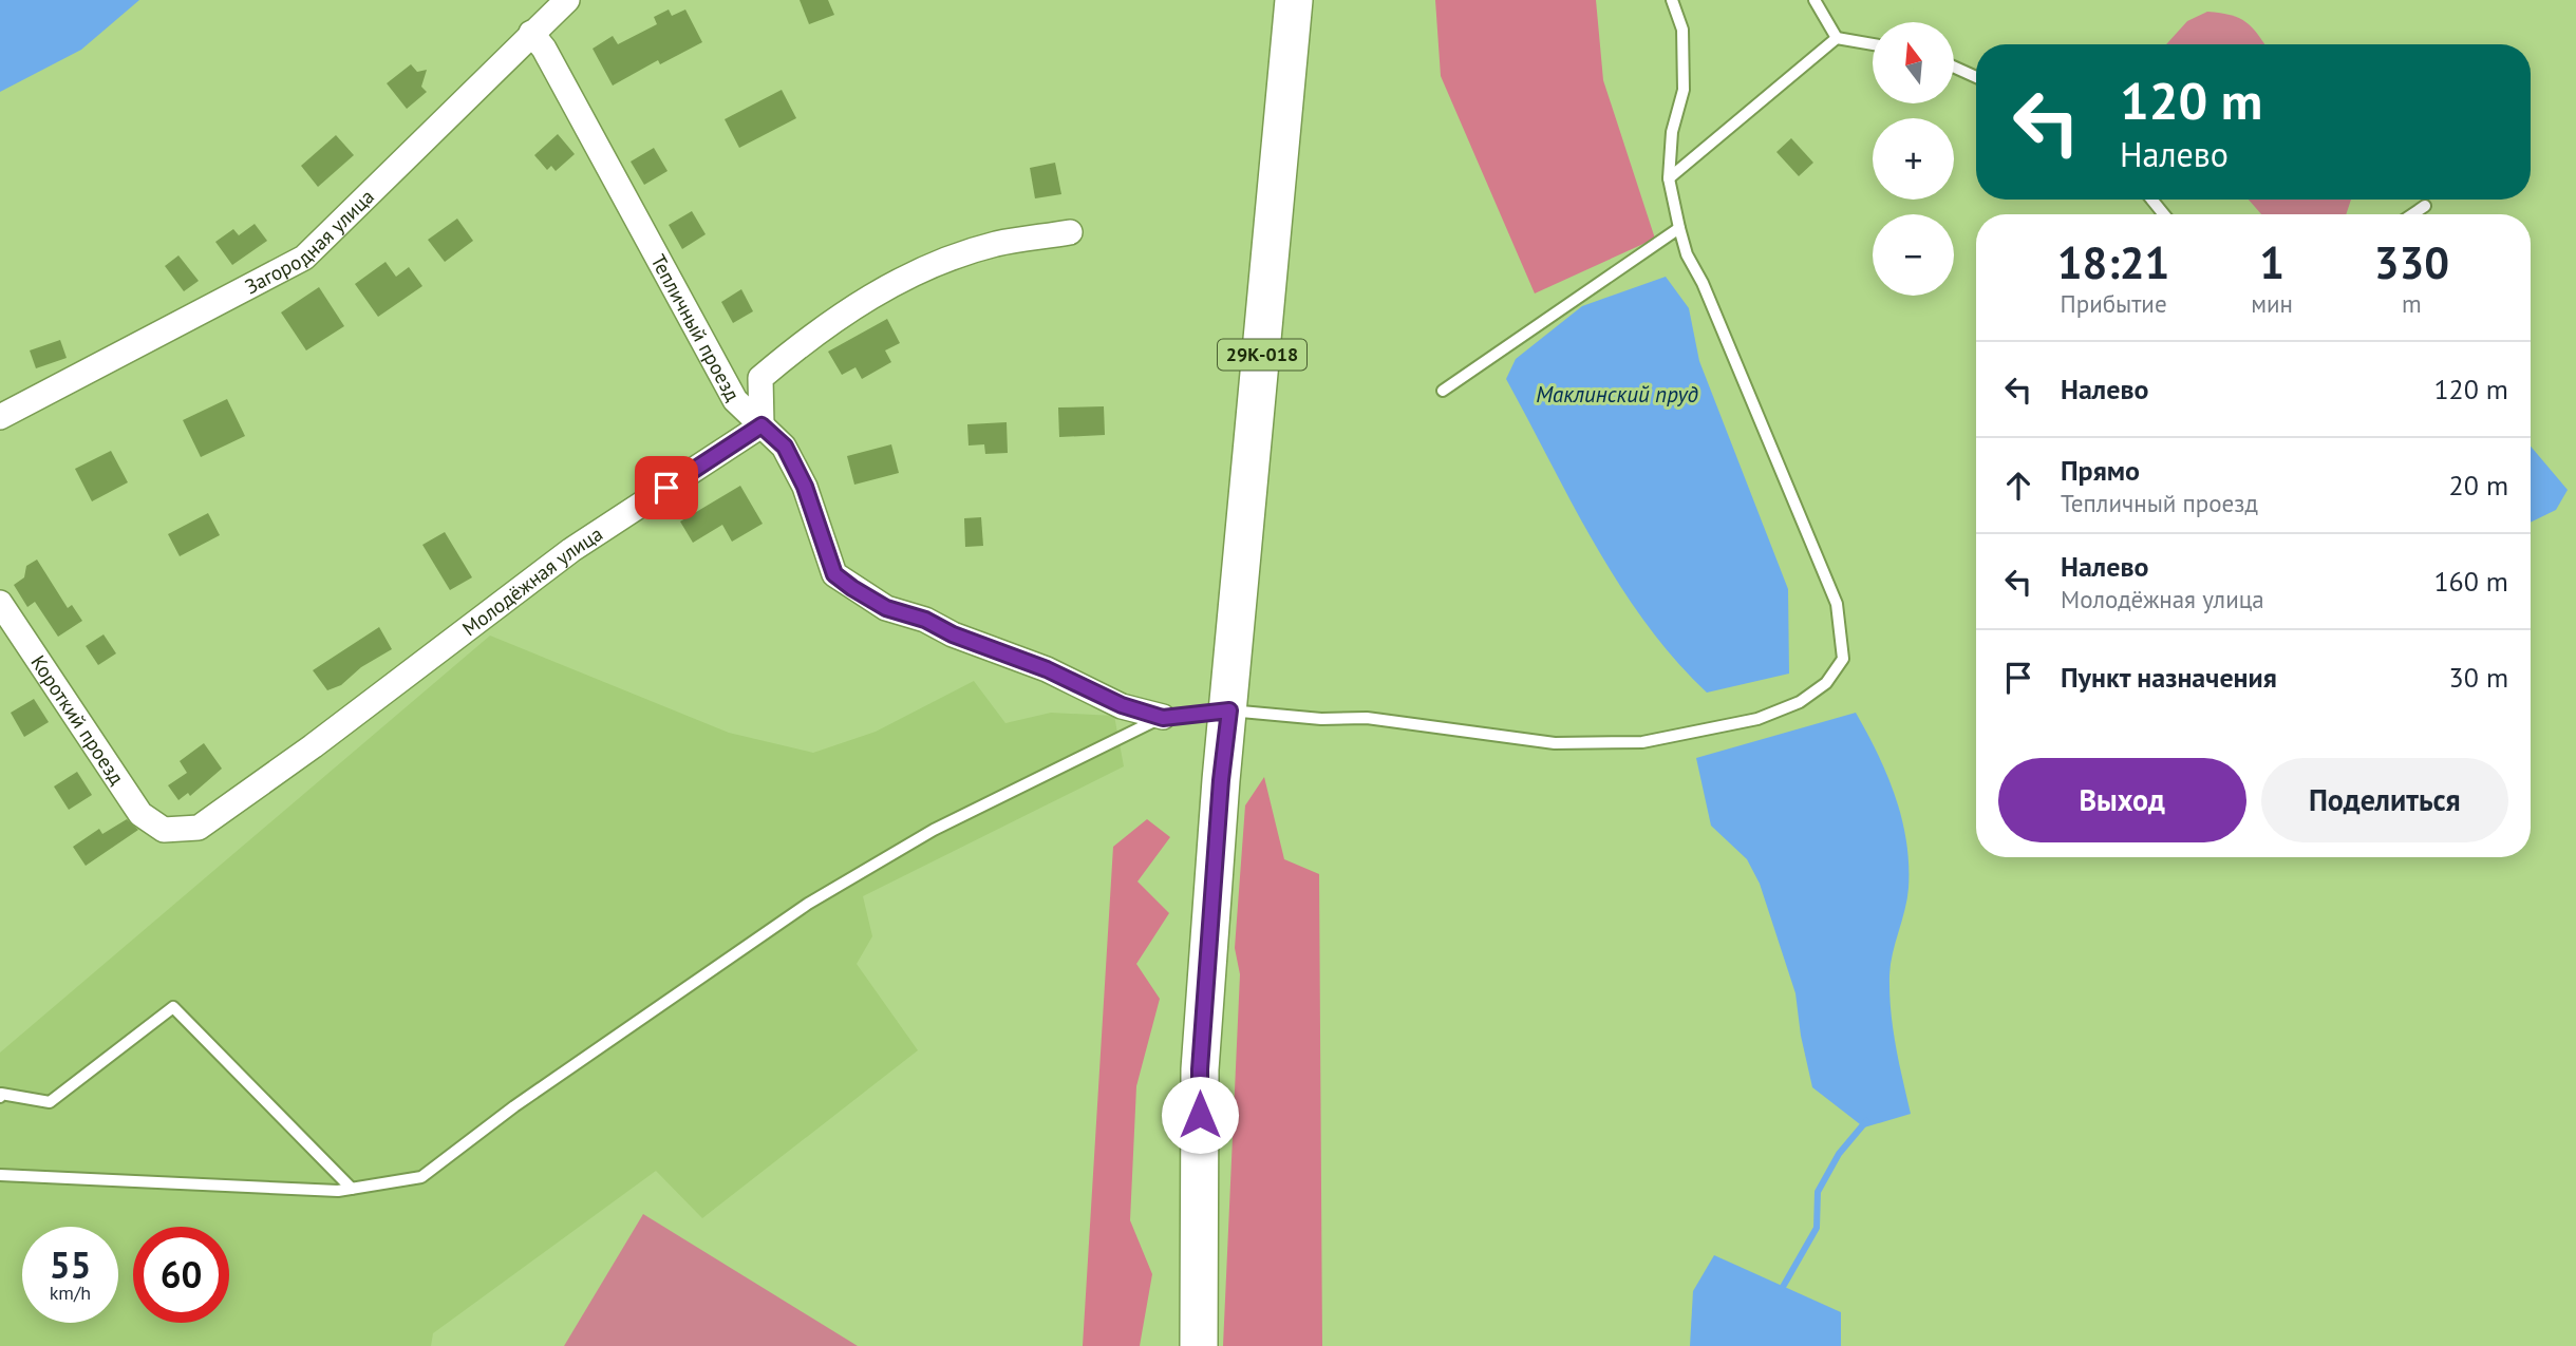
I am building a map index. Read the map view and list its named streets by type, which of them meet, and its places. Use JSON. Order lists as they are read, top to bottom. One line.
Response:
{"streets":{"main road":["29К-018"],"street":["Загородная улица","Тепличный проезд","Молодёжная улица","Короткий проезд"]},"crossings":[["Загородная улица","Тепличный проезд"],["Тепличный проезд","Молодёжная улица"],["Молодёжная улица","Короткий проезд"]],"water":["Маклинский пруд"],"north":"top","page":{"map_buttons":["+","−"],"turn":["120 m","Налево"],"eta":["18:21","Прибытие","1","мин","330","m"],"list":[{"name":"Налево","value":"120 m"},{"name":"Прямо","note":"Тепличный проезд","value":"20 m"},{"name":"Налево","note":"Молодёжная улица","value":"160 m"},{"name":"Пункт назначения","value":"30 m"}],"buttons":["Выход","Поделиться"],"speed":"55 km/h","limit":"60"}}
